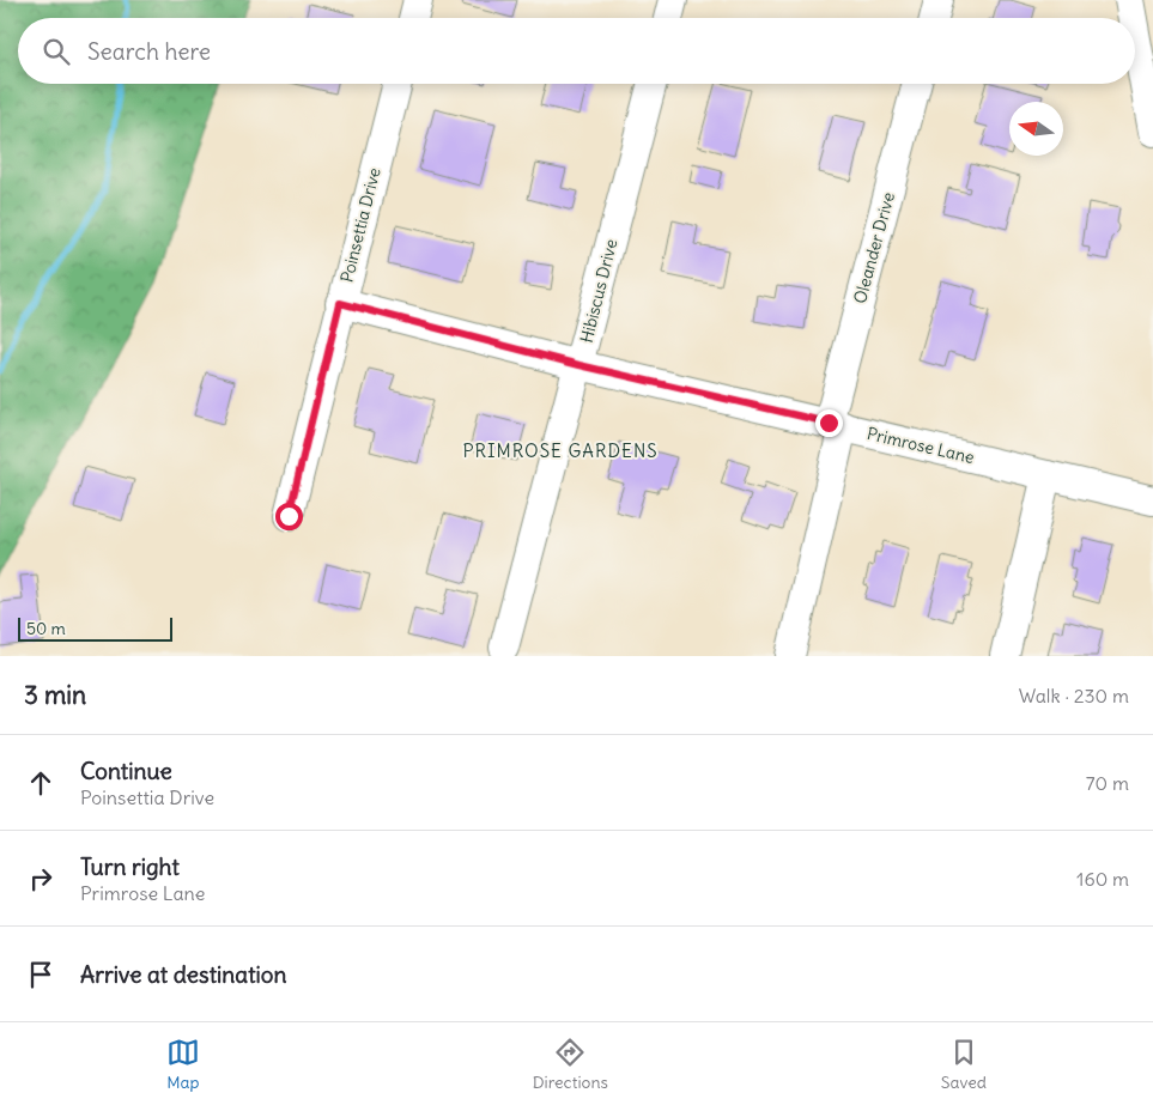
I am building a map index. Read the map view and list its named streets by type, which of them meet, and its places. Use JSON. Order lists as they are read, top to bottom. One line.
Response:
{"streets":{"street":["Poinsettia Drive","Oleander Drive","Hibiscus Drive","Primrose Lane"]},"crossings":[["Poinsettia Drive","Primrose Lane"],["Oleander Drive","Primrose Lane"],["Hibiscus Drive","Primrose Lane"]],"districts":["PRIMROSE GARDENS"],"scale_bar":"50 m","north":"left","page":{"search":"Search here","scale":"50 m","heading":["3 min","Walk · 230 m"],"list":[["Continue","Poinsettia Drive","70 m"],["Turn right","Primrose Lane","160 m"],"Arrive at destination"],"nav":["Map","Directions","Saved"]}}
